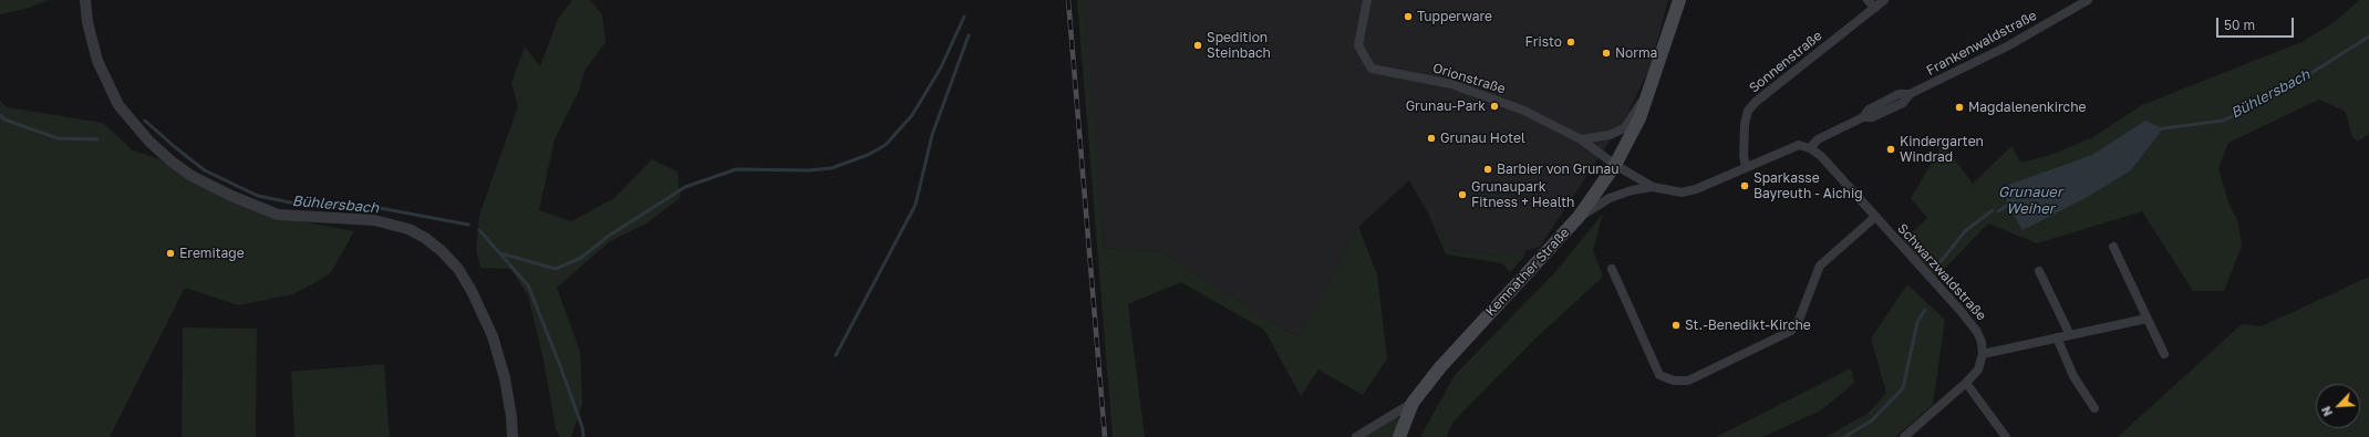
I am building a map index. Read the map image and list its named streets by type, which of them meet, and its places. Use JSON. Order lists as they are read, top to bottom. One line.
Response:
{"streets":{"main road":["Kemnather Straße"],"street":["Frankenwaldstraße","Sonnenstraße","Orionstraße","Schwarzwaldstraße"]},"crossings":[["Frankenwaldstraße","Schwarzwaldstraße"],["Orionstraße","Kemnather Straße"]],"water":["Bühlersbach","Grunauer Weiher"],"places":["Tupperware","Fristo","Spedition Steinbach","Norma","Grunau-Park","Magdalenenkirche","Grunau Hotel","Kindergarten Windrad","Barbier von Grunau","Sparkasse Bayreuth - Aichig","Grunaupark Fitness + Health","Eremitage","St.-Benedikt-Kirche"],"scale_bar":"50 m","north":"bottom left"}
